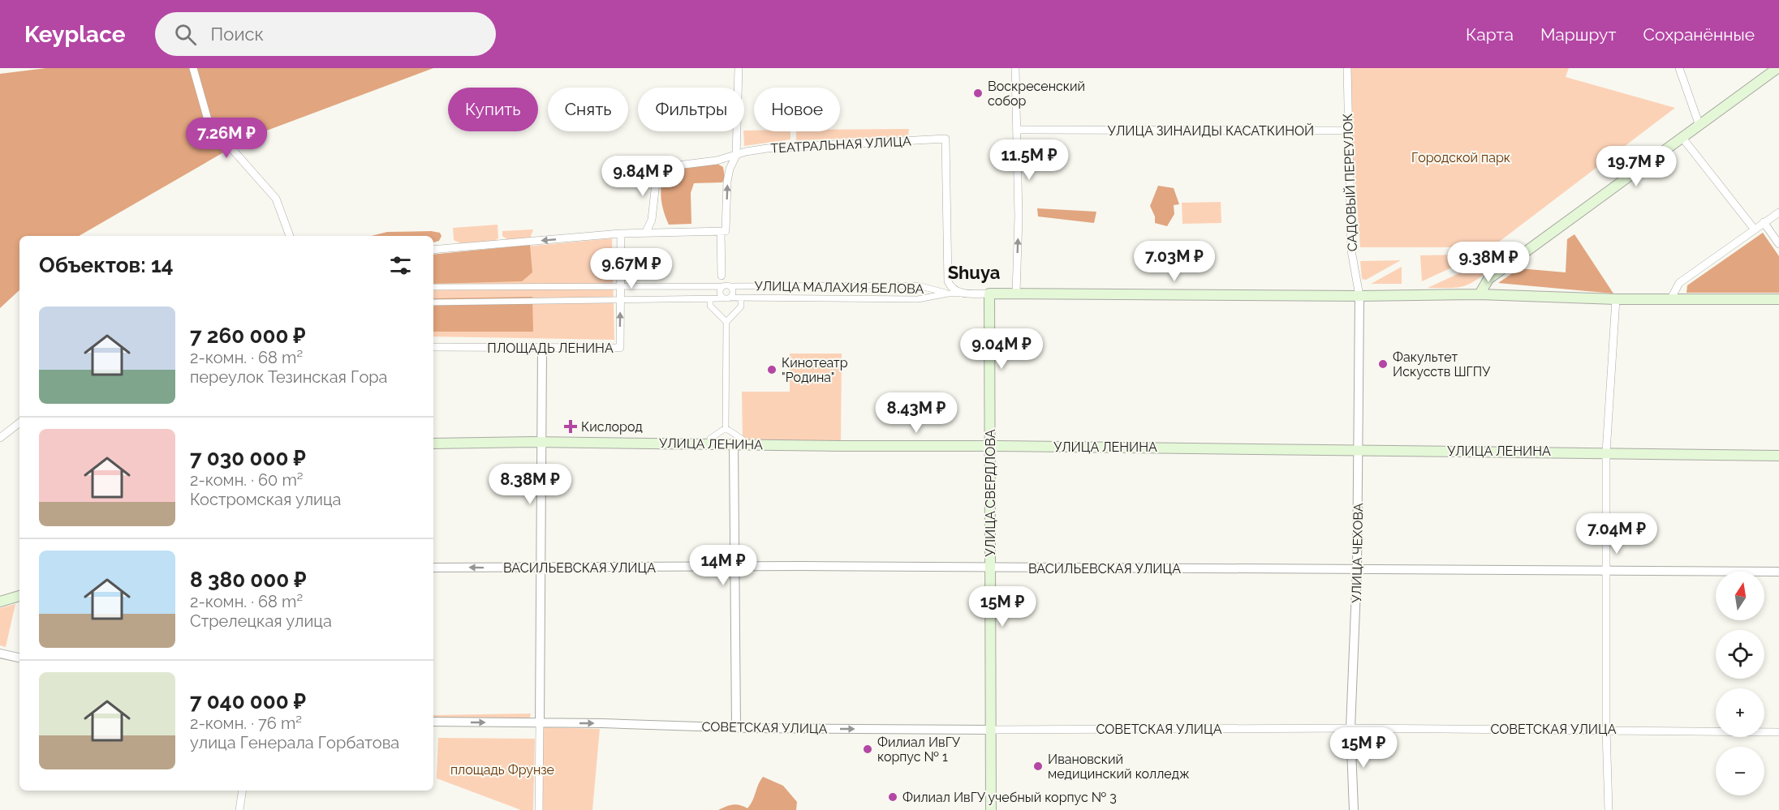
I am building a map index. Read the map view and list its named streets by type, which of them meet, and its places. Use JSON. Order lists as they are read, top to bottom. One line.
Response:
{"streets":{"main road":["УЛИЦА ЛЕНИНА","УЛИЦА СВЕРДЛОВА"],"street":["УЛИЦА ЗИНАИДЫ КАСАТКИНОЙ","ТЕАТРАЛЬНАЯ УЛИЦА","САДОВЫЙ ПЕРЕУЛОК","УЛИЦА МАЛАХИЯ БЕЛОВА","ПЛОЩАДЬ ЛЕНИНА","УЛИЦА ЧЕХОВА","ВАСИЛЬЕВСКАЯ УЛИЦА","СОВЕТСКАЯ УЛИЦА"]},"crossings":[["УЛИЦА ЗИНАИДЫ КАСАТКИНОЙ","САДОВЫЙ ПЕРЕУЛОК"],["ТЕАТРАЛЬНАЯ УЛИЦА","УЛИЦА МАЛАХИЯ БЕЛОВА"],["САДОВЫЙ ПЕРЕУЛОК","УЛИЦА ЧЕХОВА"],["УЛИЦА МАЛАХИЯ БЕЛОВА","ПЛОЩАДЬ ЛЕНИНА"],["УЛИЦА ЛЕНИНА","УЛИЦА СВЕРДЛОВА"],["УЛИЦА ЛЕНИНА","УЛИЦА ЧЕХОВА"],["УЛИЦА СВЕРДЛОВА","ВАСИЛЬЕВСКАЯ УЛИЦА"],["УЛИЦА СВЕРДЛОВА","СОВЕТСКАЯ УЛИЦА"],["УЛИЦА ЧЕХОВА","ВАСИЛЬЕВСКАЯ УЛИЦА"],["УЛИЦА ЧЕХОВА","СОВЕТСКАЯ УЛИЦА"]],"one_way":["СОВЕТСКАЯ УЛИЦА"],"districts":["Shuya"],"parks":["Городской парк","площадь Фрунзе"],"places":{"other":["Воскресенский собор","Факультет Искусств ШГПУ","Кинотеатр \"Родина\"","Филиал ИвГУ корпус № 1","Ивановский медицинский колледж","Филиал ИвГУ учебный корпус № 3"],"health":["Кислород"]},"north":"top","page":{"header":"Keyplace","search":"Поиск","nav":["Карта","Маршрут","Сохранённые"],"chip":["Купить","Снять","Фильтры","Новое"],"price":["7.26M ₽","11.5M ₽","19.7M ₽","9.84M ₽","7.03M ₽","9.38M ₽","9.67M ₽","9.04M ₽","8.43M ₽","8.38M ₽","7.04M ₽","14M ₽","15M ₽","15M ₽"],"heading":"Объектов: 14","list":[{"name":"7 260 000 ₽","note":"2-комн. · 68 m² · переулок Тезинская Гора"},{"name":"7 030 000 ₽","note":"2-комн. · 60 m² · Костромская улица"},{"name":"8 380 000 ₽","note":"2-комн. · 68 m² · Стрелецкая улица"},{"name":"7 040 000 ₽","note":"2-комн. · 76 m² · улица Генерала Горбатова"}],"map_buttons":["+","−"]}}
